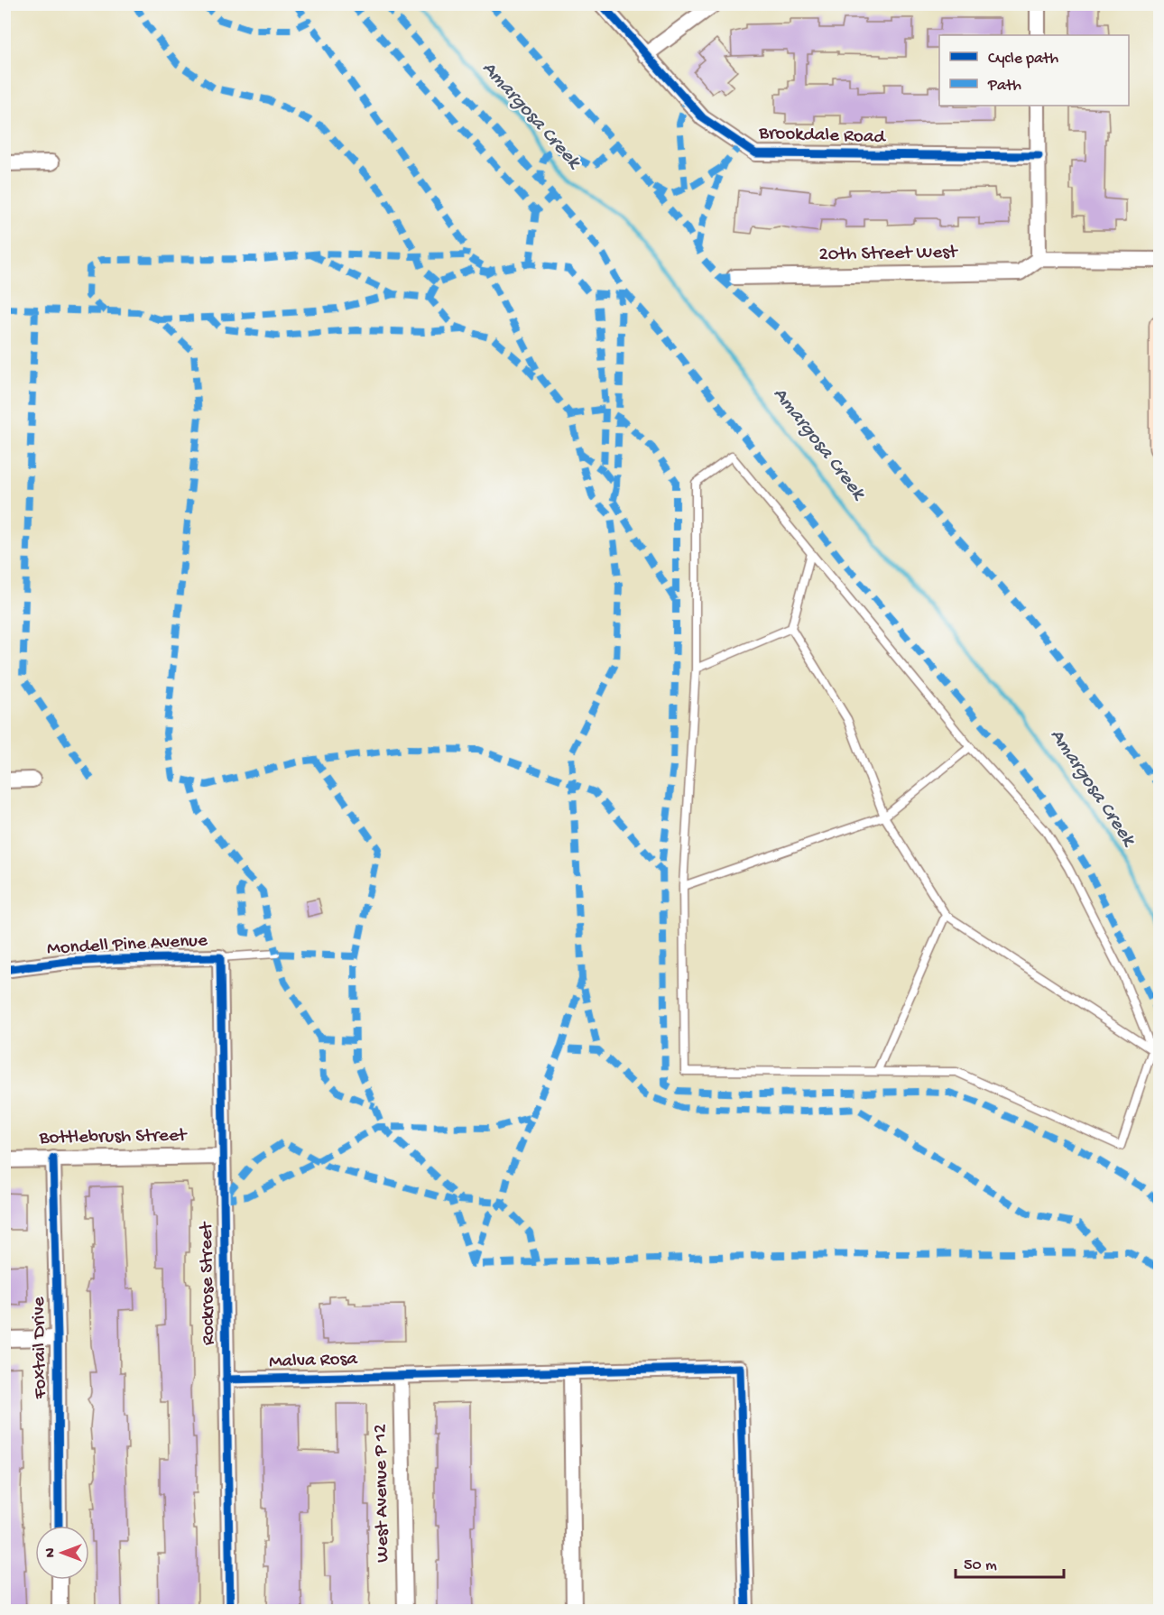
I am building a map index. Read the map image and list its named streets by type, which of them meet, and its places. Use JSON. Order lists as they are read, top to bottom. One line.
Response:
{"streets":{"street":["Brookdale Road","20th Street West","Mondell Pine Avenue","Bottlebrush Street","Rockrose Street","Foxtail Drive","Malva Rosa","West Avenue P 12"]},"crossings":[["Mondell Pine Avenue","Rockrose Street"],["Bottlebrush Street","Rockrose Street"],["Bottlebrush Street","Foxtail Drive"],["Rockrose Street","Malva Rosa"],["Malva Rosa","West Avenue P 12"]],"water":["Amargosa Creek"],"legend":["Cycle path","Path"],"scale_bar":"50 m","north":"left"}
